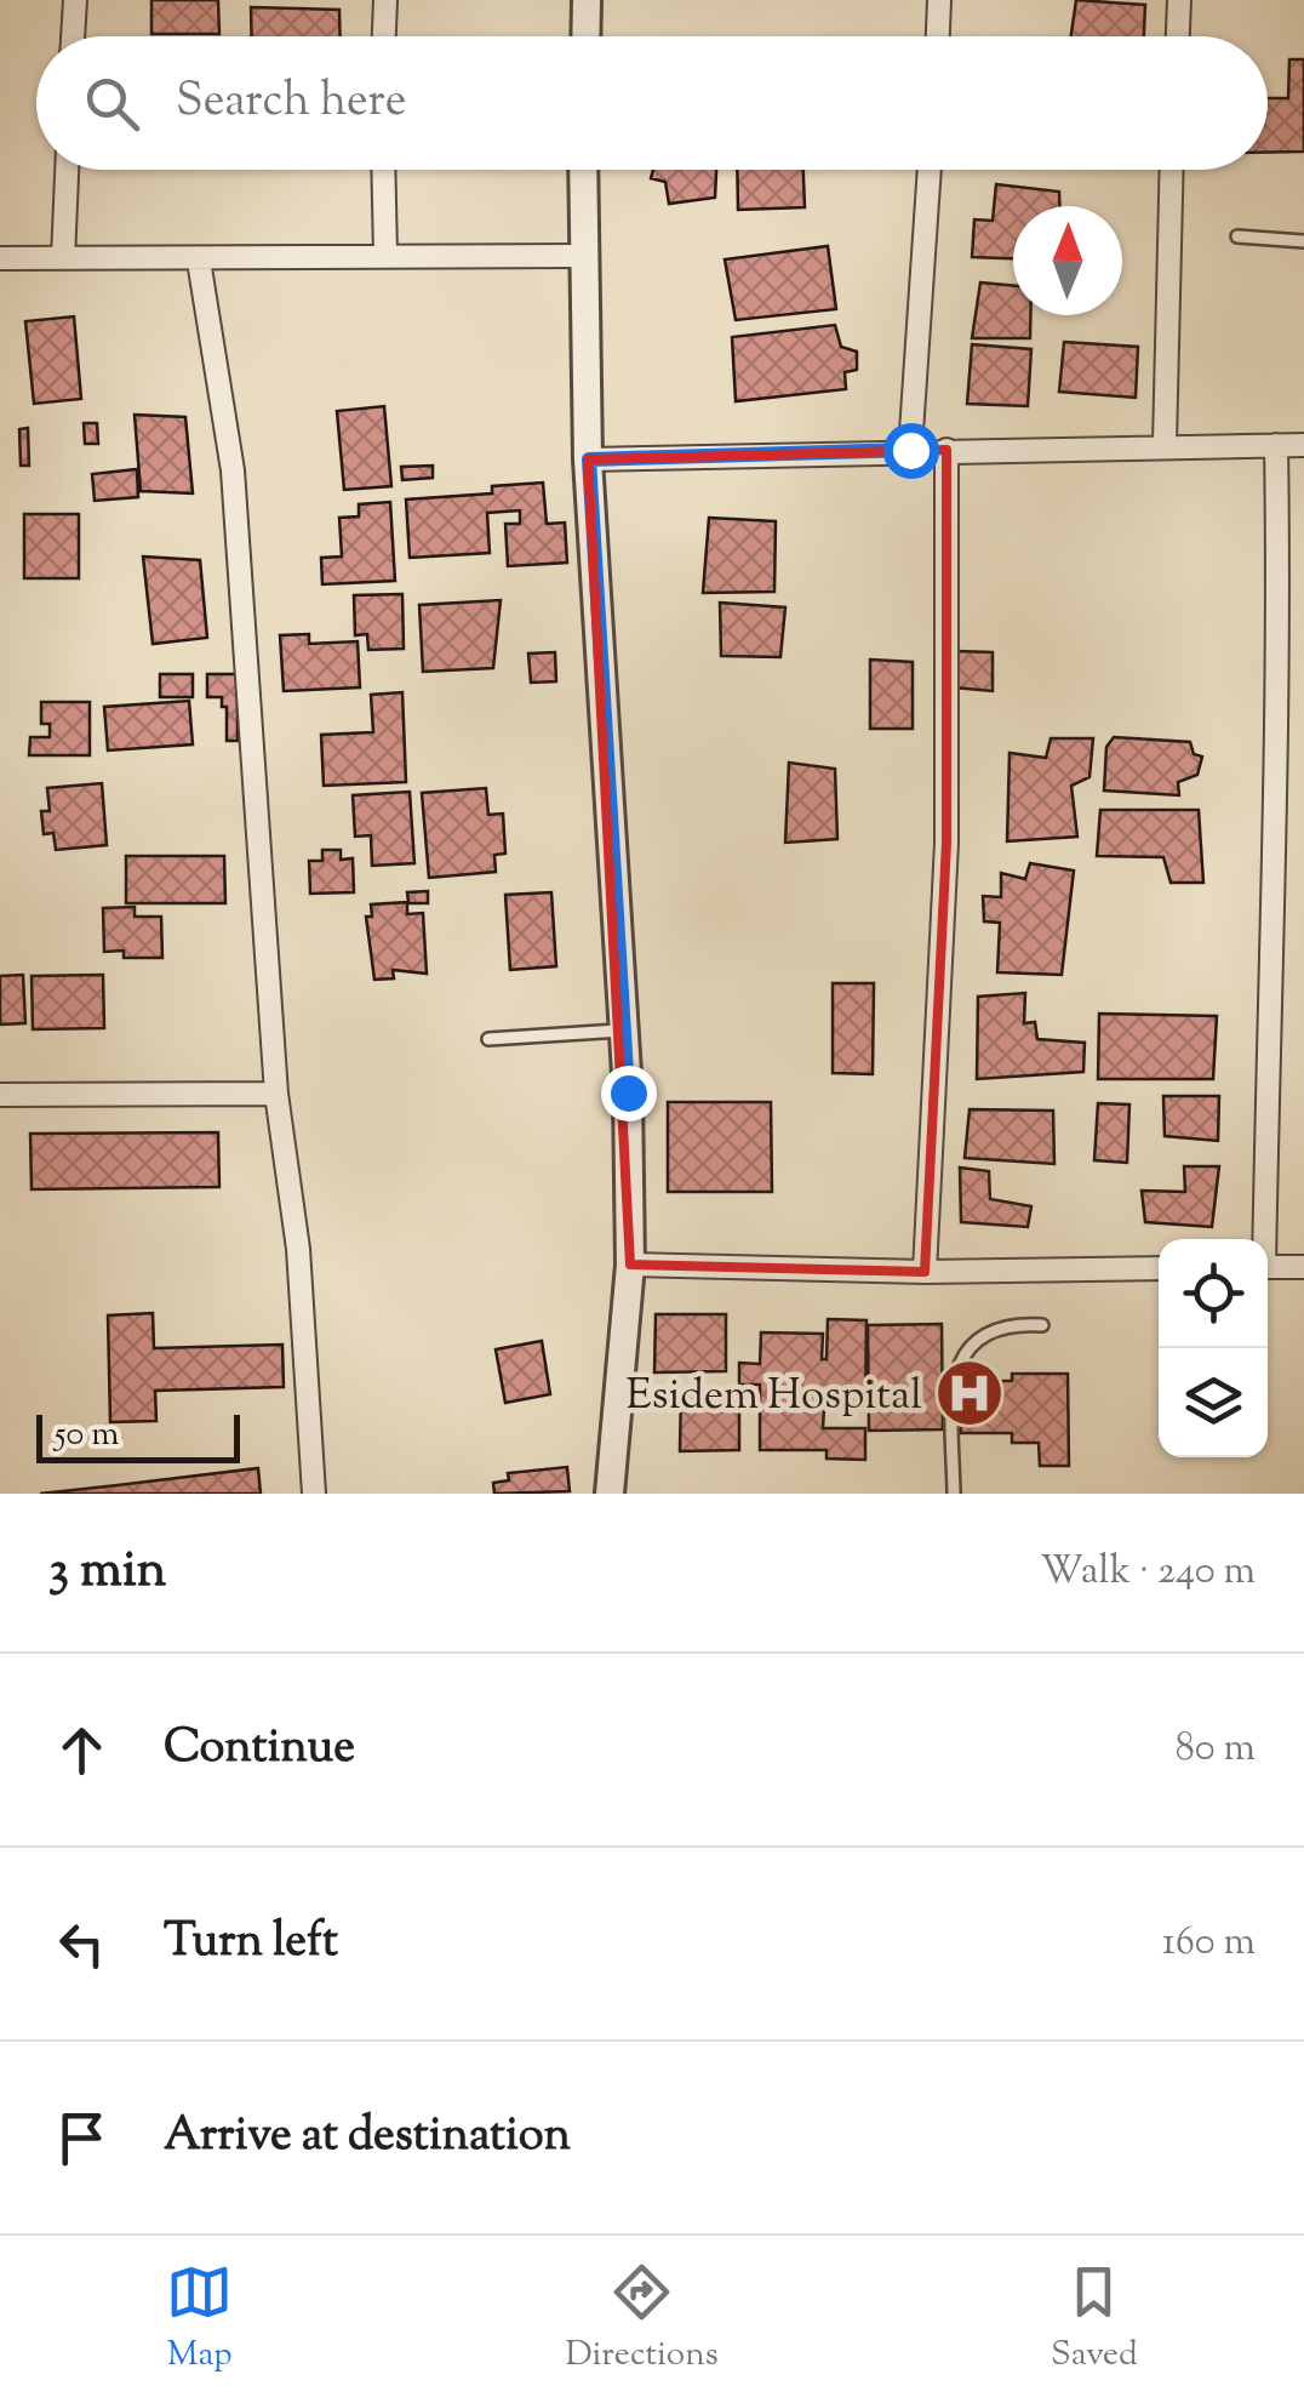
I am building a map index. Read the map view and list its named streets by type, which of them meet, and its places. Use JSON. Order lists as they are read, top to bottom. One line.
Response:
{"places":{"hospital":["Esidem Hospital"]},"scale_bar":"50 m","north":"top","page":{"search":"Search here","scale":"50 m","heading":["3 min","Walk · 240 m"],"list":[["Continue","80 m"],["Turn left","160 m"],"Arrive at destination"],"nav":["Map","Directions","Saved"]}}
